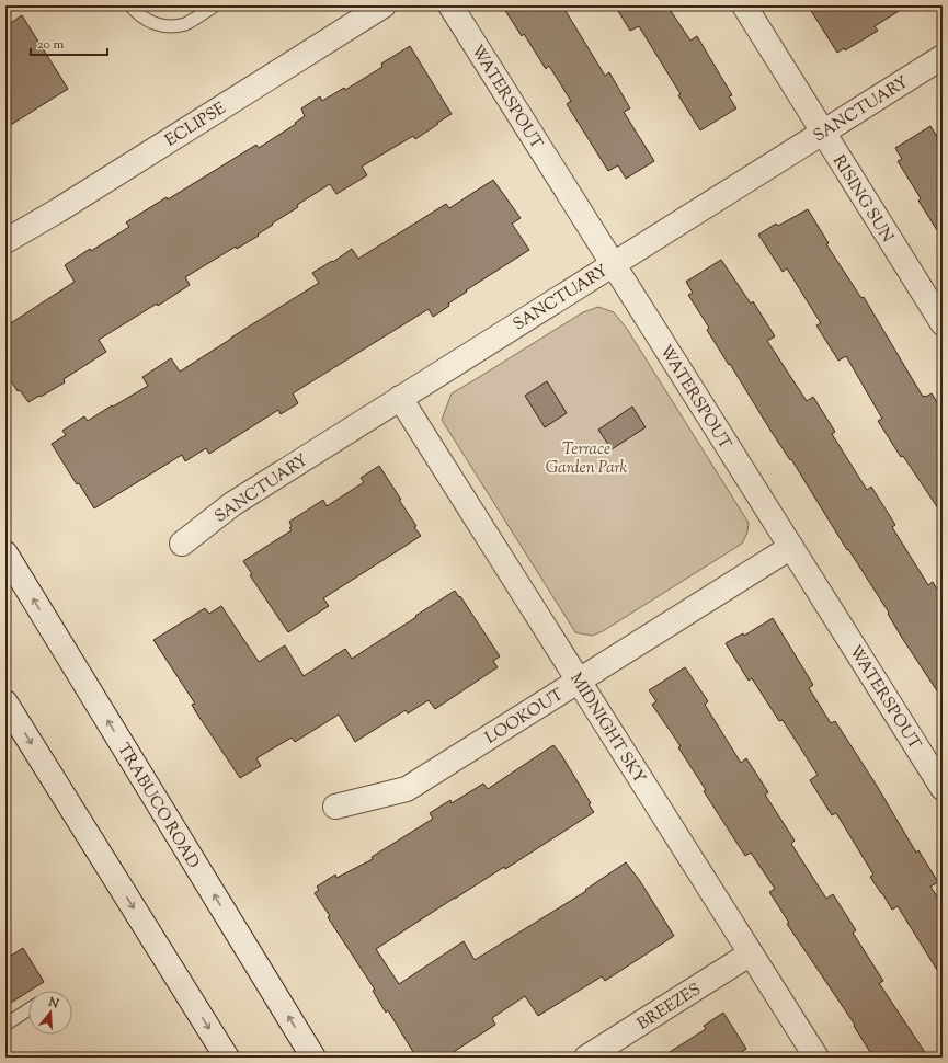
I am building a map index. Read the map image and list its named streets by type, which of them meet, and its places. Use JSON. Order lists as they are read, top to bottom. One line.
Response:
{"streets":{"street":["WATERSPOUT","SANCTUARY","ECLIPSE","RISING SUN","LOOKOUT","MIDNIGHT SKY","TRABUCO ROAD","BREEZES"]},"crossings":[["WATERSPOUT","SANCTUARY"],["WATERSPOUT","LOOKOUT"],["SANCTUARY","RISING SUN"],["SANCTUARY","MIDNIGHT SKY"],["LOOKOUT","MIDNIGHT SKY"],["MIDNIGHT SKY","BREEZES"]],"parks":["Terrace Garden Park"],"scale_bar":"20 m","north":"top"}
